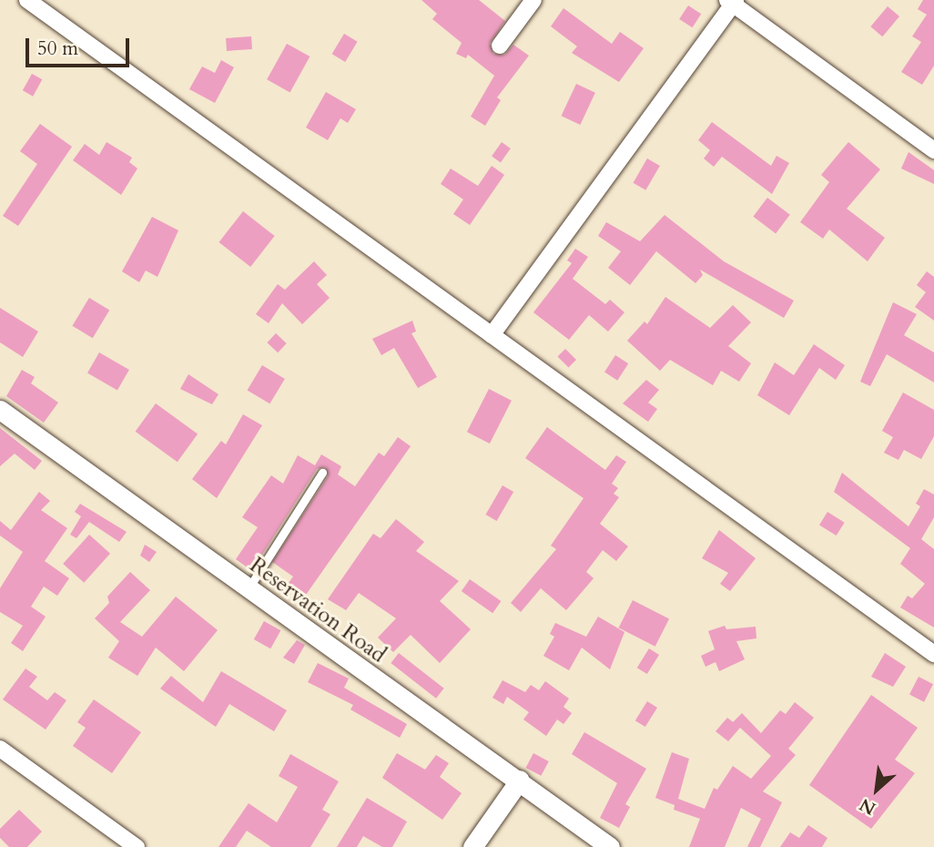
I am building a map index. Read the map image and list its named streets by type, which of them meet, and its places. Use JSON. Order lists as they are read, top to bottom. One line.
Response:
{"streets":{"street":["Reservation Road"]},"scale_bar":"50 m","north":"bottom left"}
